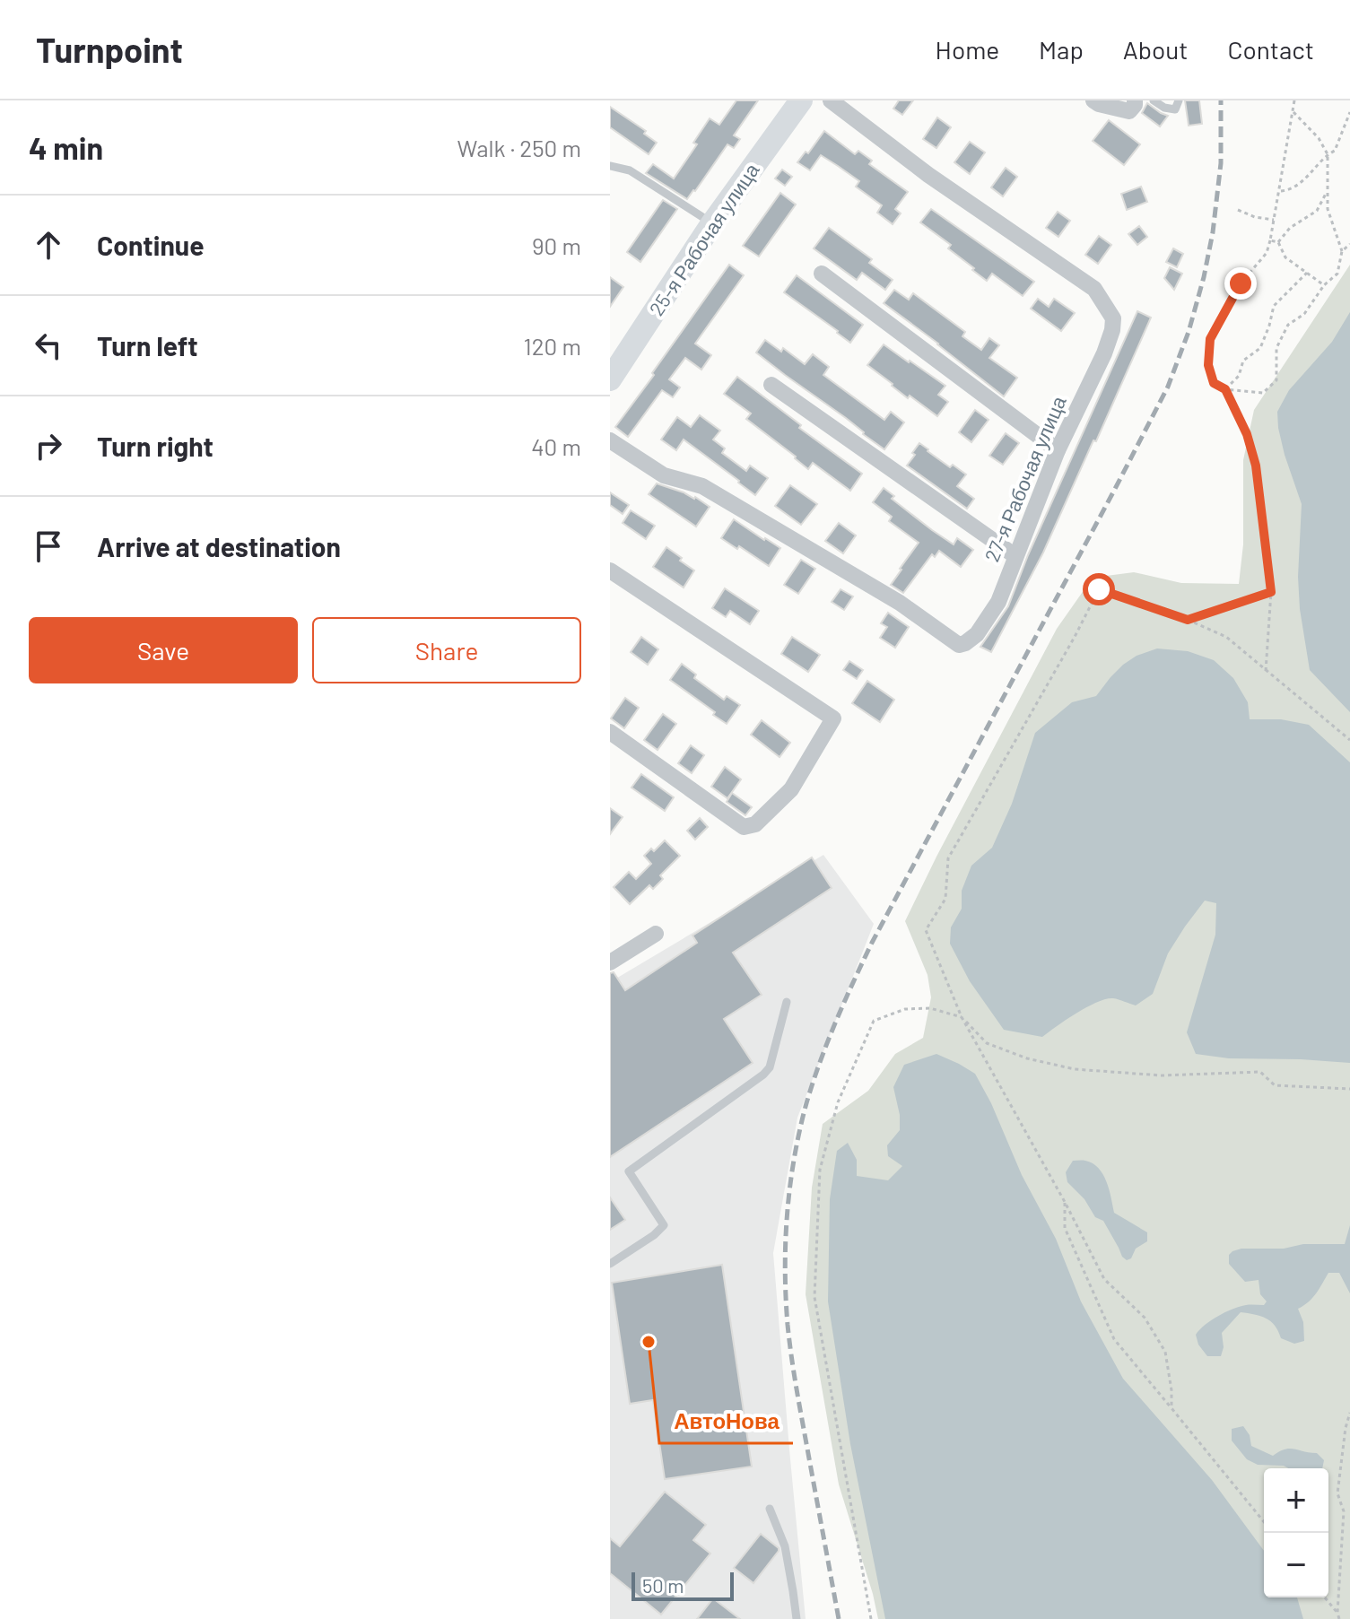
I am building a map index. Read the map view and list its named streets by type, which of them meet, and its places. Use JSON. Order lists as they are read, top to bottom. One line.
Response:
{"streets":{"main road":["25-я Рабочая улица"],"street":["27-я Рабочая улица"]},"places":["АвтоНова"],"scale_bar":"50 m","page":{"header":"Turnpoint","nav":["Home","Map","About","Contact"],"heading":["4 min","Walk · 250 m"],"list":[["Continue","90 m"],["Turn left","120 m"],["Turn right","40 m"],"Arrive at destination"],"buttons":["Save","Share"],"map_buttons":["+","−"],"scale":"50 m"}}
